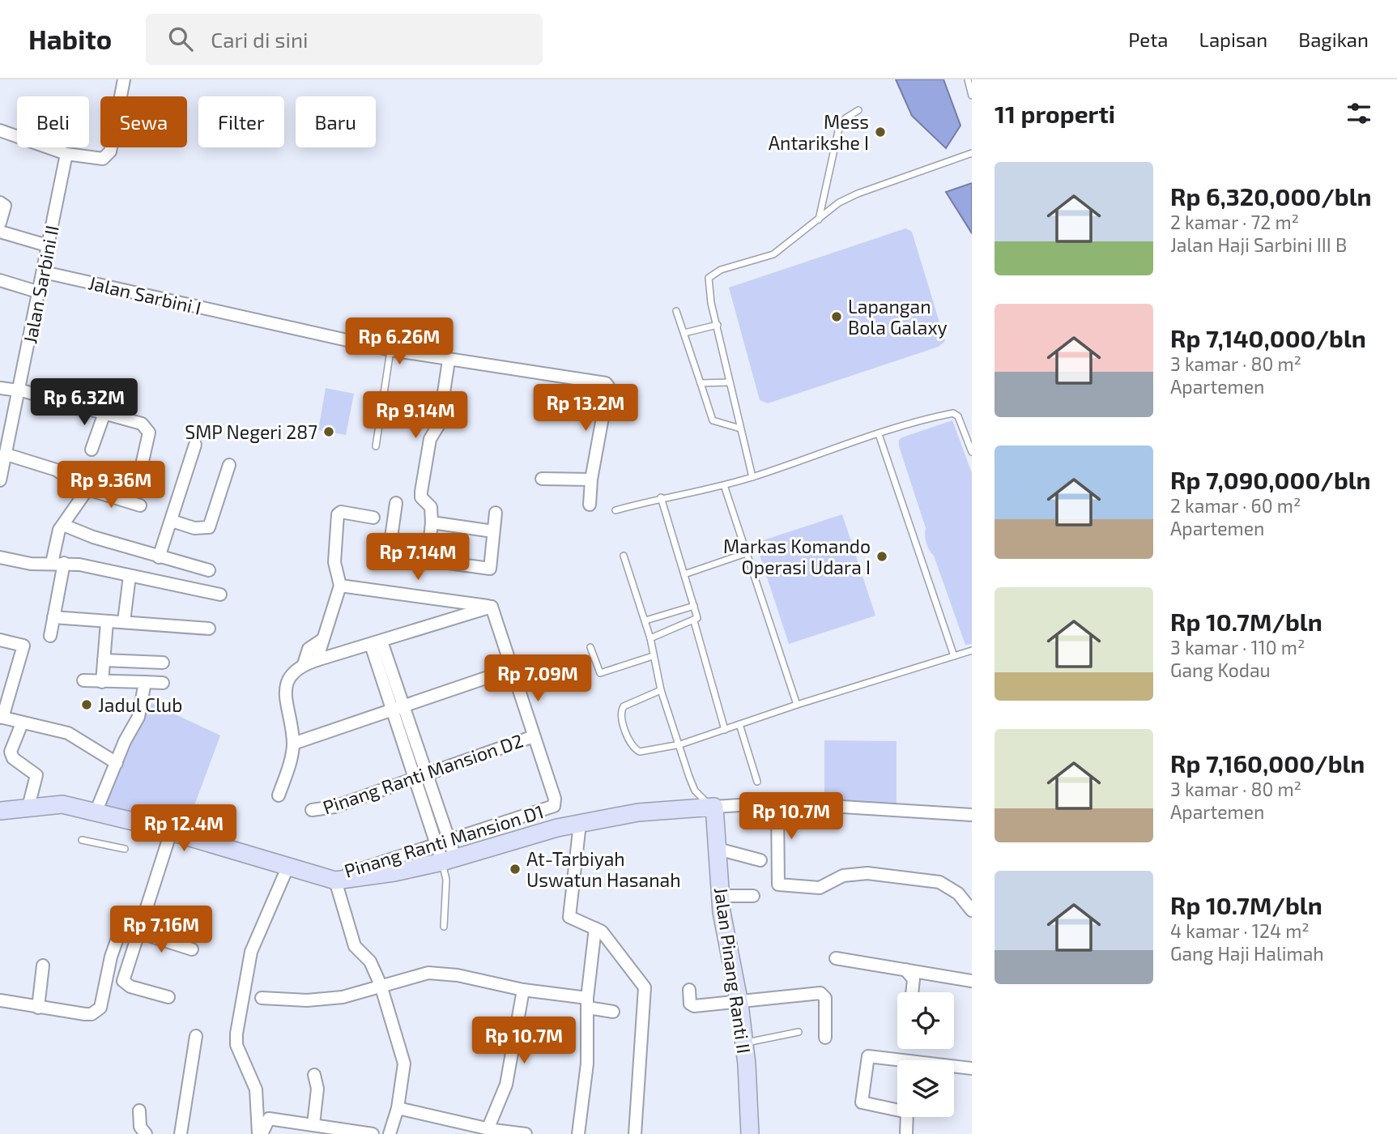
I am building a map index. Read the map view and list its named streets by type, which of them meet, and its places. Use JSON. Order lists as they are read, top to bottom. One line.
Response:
{"streets":{"street":["Jalan Sarbini II","Jalan Sarbini I","Pinang Ranti Mansion D2","Pinang Ranti Mansion D1","Jalan Pinang Ranti II"]},"crossings":[["Jalan Sarbini II","Jalan Sarbini I"],["Pinang Ranti Mansion D2","Pinang Ranti Mansion D1"]],"places":["Mess Antarikshe I","Lapangan Bola Galaxy","SMP Negeri 287","Markas Komando Operasi Udara I","Jadul Club","At-Tarbiyah Uswatun Hasanah"],"page":{"header":"Habito","search":"Cari di sini","nav":["Peta","Lapisan","Bagikan"],"heading":"11 properti","chip":["Beli","Sewa","Filter","Baru"],"list":[{"name":"Rp 6,320,000/bln","note":"2 kamar · 72 m² · Jalan Haji Sarbini III B"},{"name":"Rp 7,140,000/bln","note":"3 kamar · 80 m² · Apartemen"},{"name":"Rp 7,090,000/bln","note":"2 kamar · 60 m² · Apartemen"},{"name":"Rp 10.7M/bln","note":"3 kamar · 110 m² · Gang Kodau"},{"name":"Rp 7,160,000/bln","note":"3 kamar · 80 m² · Apartemen"},{"name":"Rp 10.7M/bln","note":"4 kamar · 124 m² · Gang Haji Halimah"}],"price":["Rp 6.26M","Rp 6.32M","Rp 13.2M","Rp 9.14M","Rp 9.36M","Rp 7.14M","Rp 7.09M","Rp 10.7M","Rp 12.4M","Rp 7.16M","Rp 10.7M"]}}
